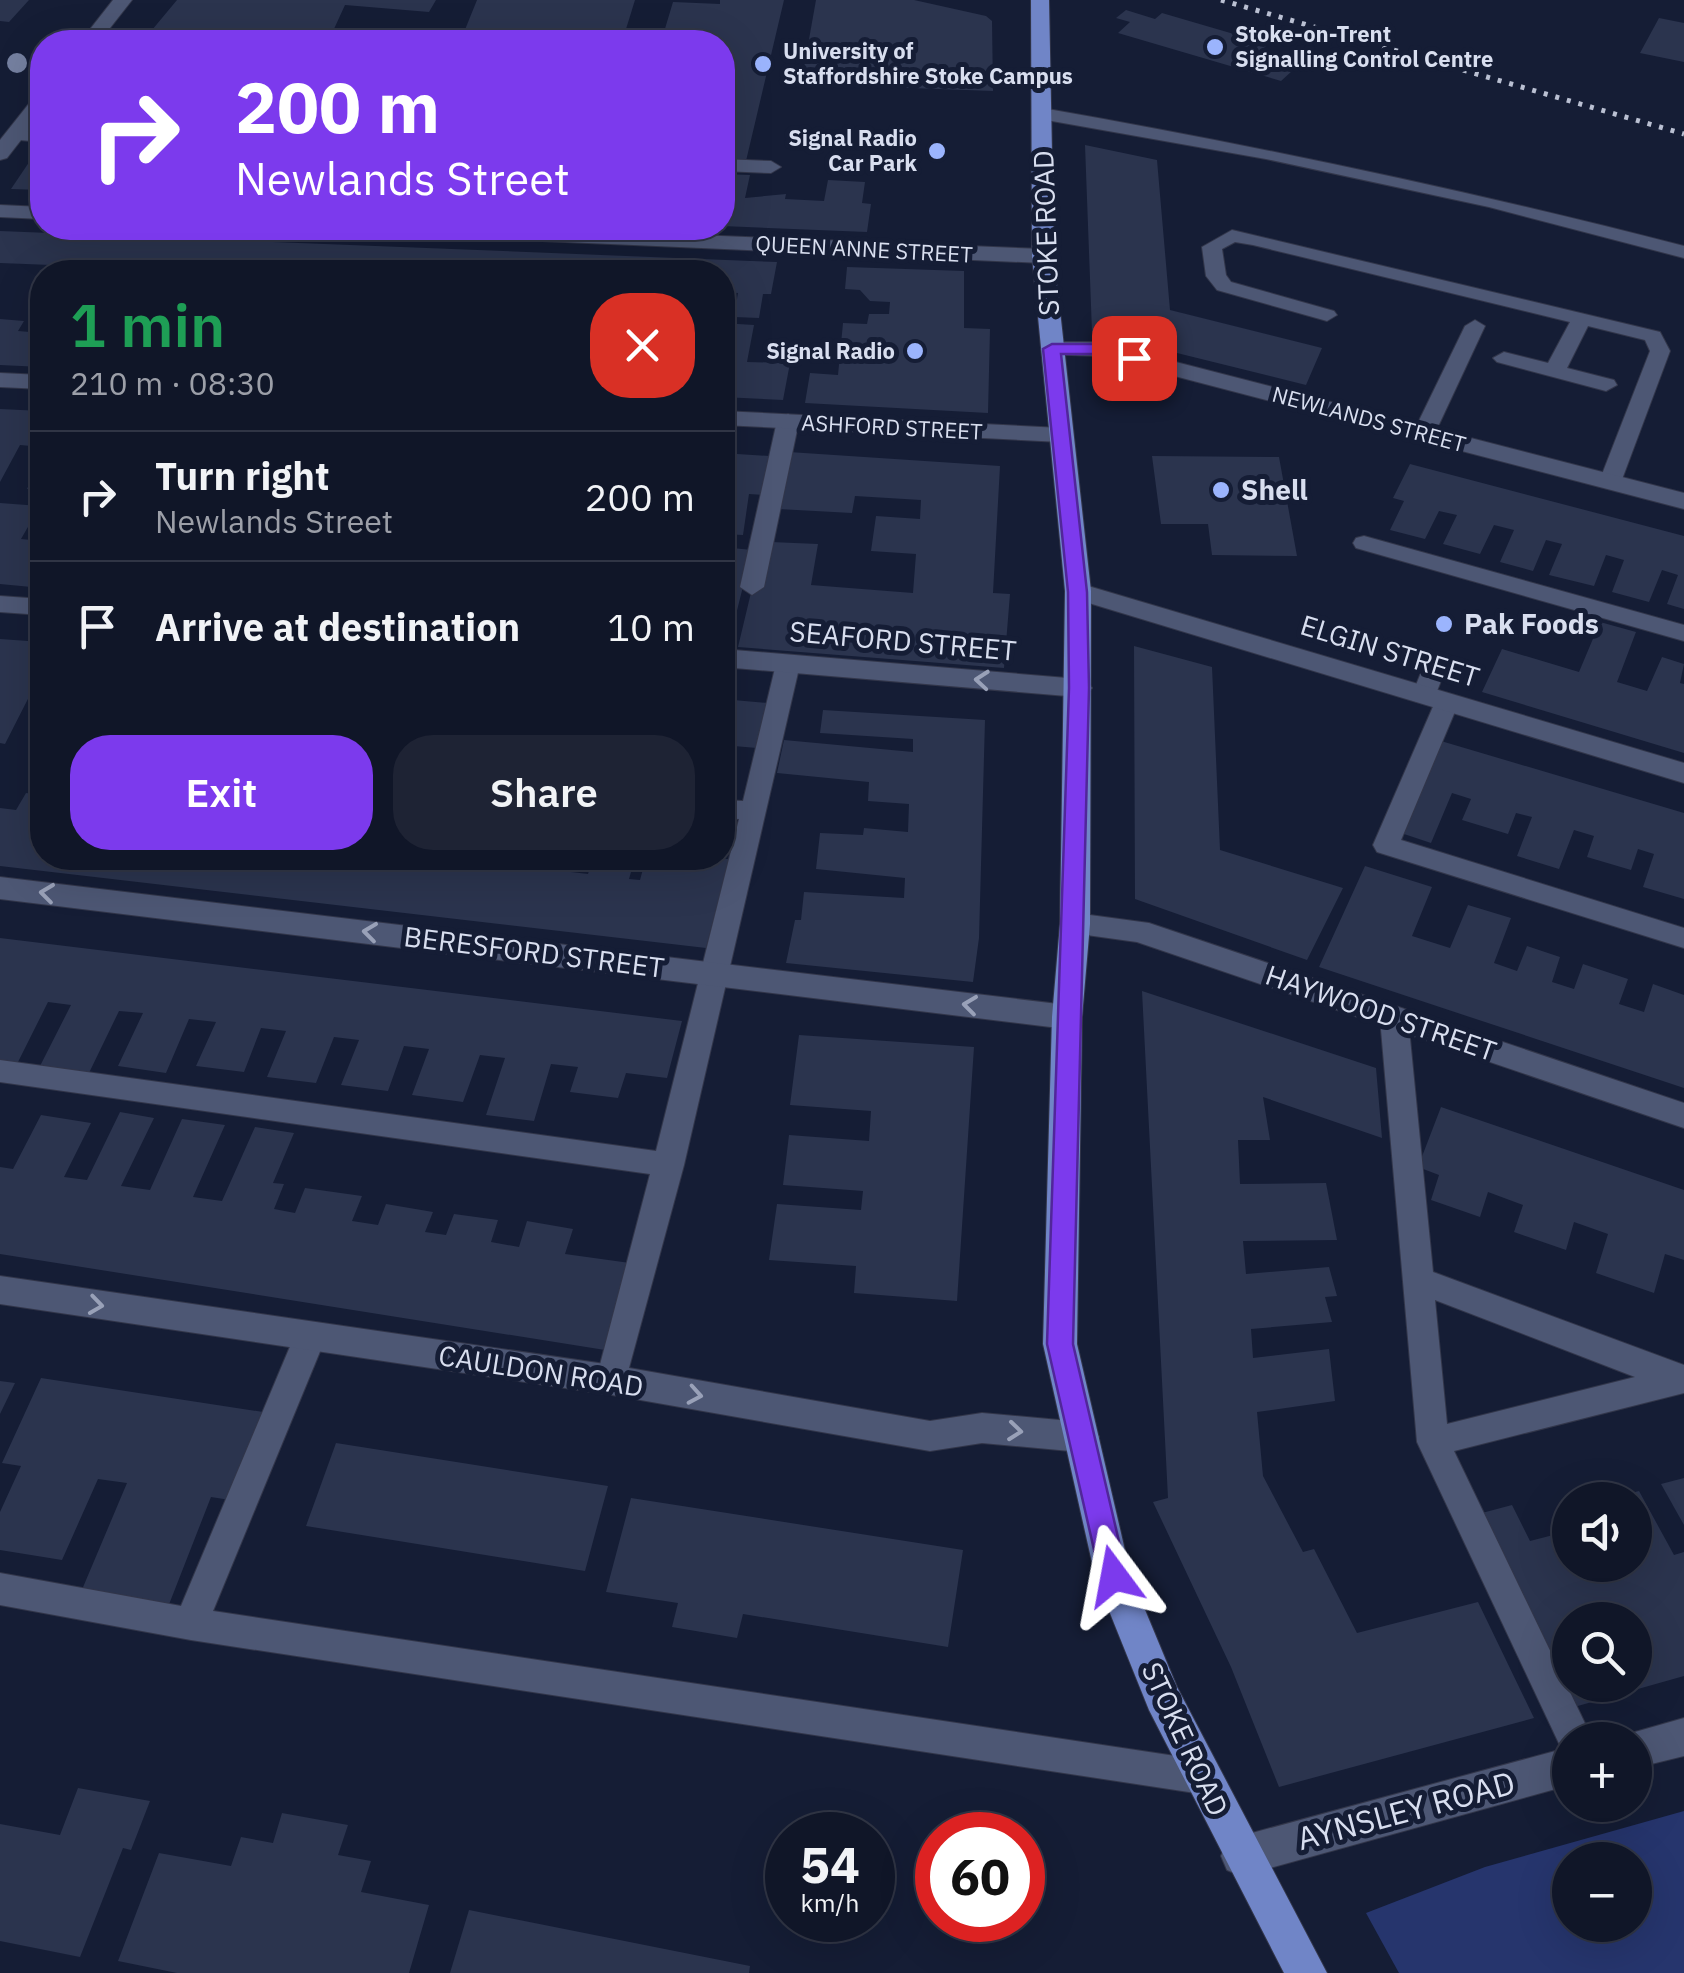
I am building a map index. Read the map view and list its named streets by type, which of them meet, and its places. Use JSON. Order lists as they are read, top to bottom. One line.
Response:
{"streets":{"main road":["STOKE ROAD"],"street":["QUEEN ANNE STREET","NEWLANDS STREET","ASHFORD STREET","SEAFORD STREET","ELGIN STREET","BERESFORD STREET","HAYWOOD STREET","CAULDON ROAD","AYNSLEY ROAD"]},"crossings":[["STOKE ROAD","QUEEN ANNE STREET"],["STOKE ROAD","NEWLANDS STREET"],["STOKE ROAD","ASHFORD STREET"],["STOKE ROAD","SEAFORD STREET"],["STOKE ROAD","ELGIN STREET"],["STOKE ROAD","BERESFORD STREET"],["STOKE ROAD","HAYWOOD STREET"],["STOKE ROAD","CAULDON ROAD"],["STOKE ROAD","AYNSLEY ROAD"]],"one_way":["SEAFORD STREET","BERESFORD STREET","CAULDON ROAD"],"places":["Stoke-on-Trent Signalling Control Centre","University of Staffordshire Stoke Campus","Signal Radio Car Park","Signal Radio","Shell","Pak Foods"],"page":{"turn":["200 m","Newlands Street"],"heading":["1 min","210 m · 08:30"],"list":[{"name":"Turn right","note":"Newlands Street","value":"200 m"},{"name":"Arrive at destination","value":"10 m"}],"buttons":["Exit","Share"],"map_buttons":["+","−"],"speed":"54 km/h","limit":"60"}}
